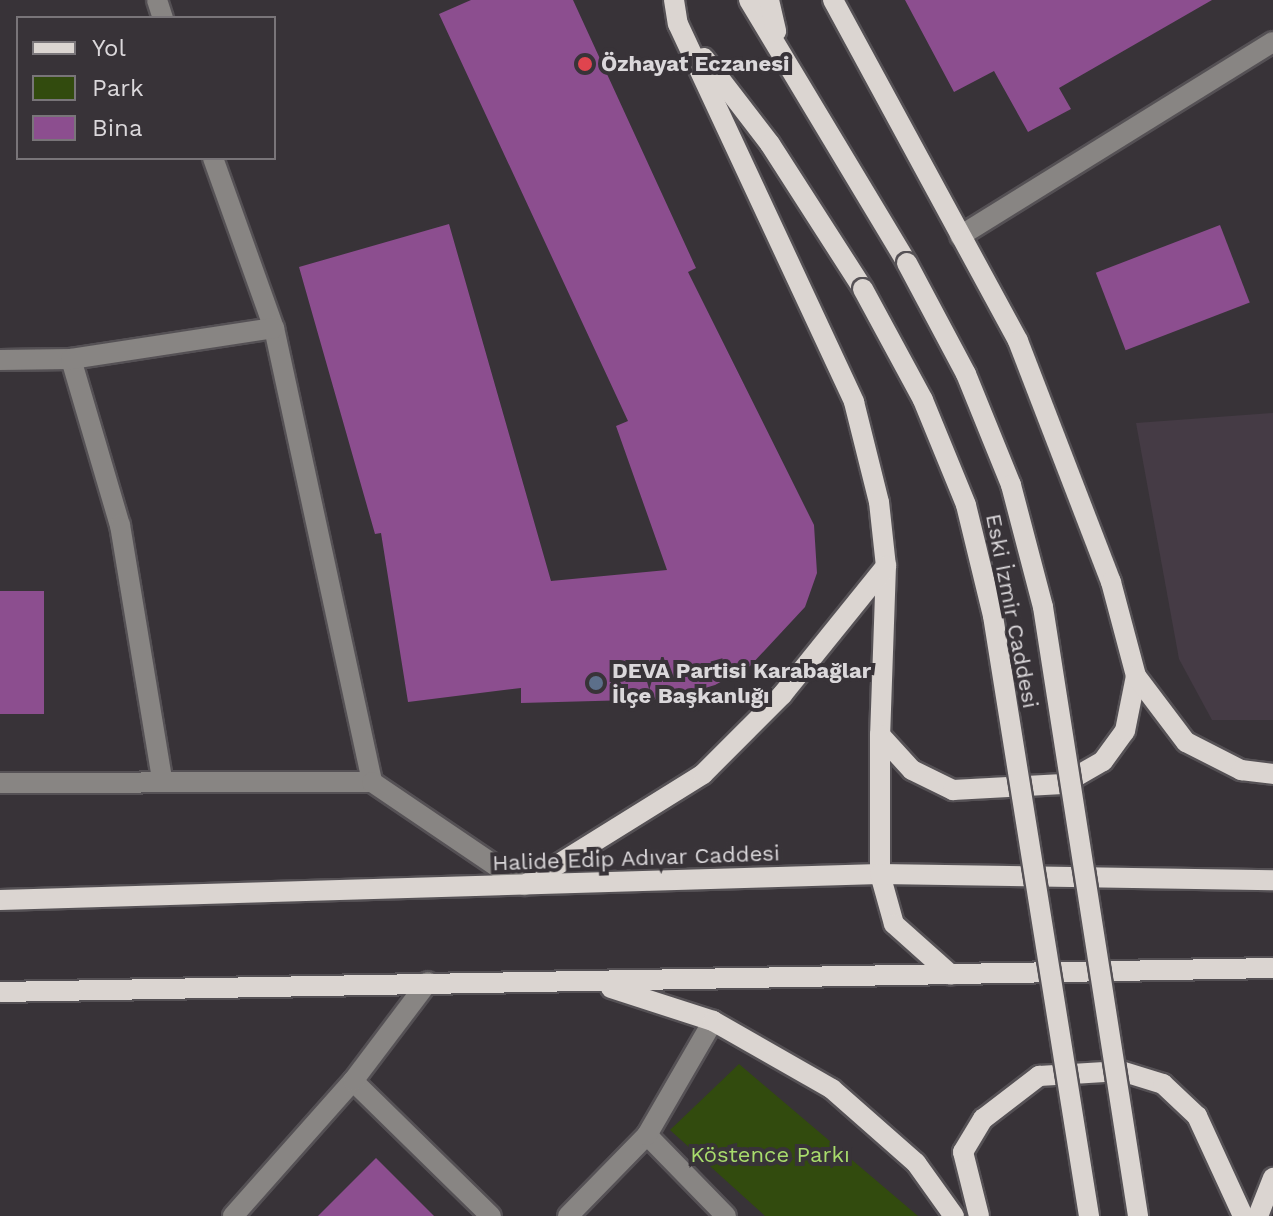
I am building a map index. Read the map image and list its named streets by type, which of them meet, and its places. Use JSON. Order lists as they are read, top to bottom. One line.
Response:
{"streets":{"main road":["Eski İzmir Caddesi","Halide Edip Adıvar Caddesi"]},"parks":["Köstence Parkı"],"places":["Özhayat Eczanesi","DEVA Partisi Karabağlar İlçe Başkanlığı"],"legend":["Yol","Park","Bina"]}
